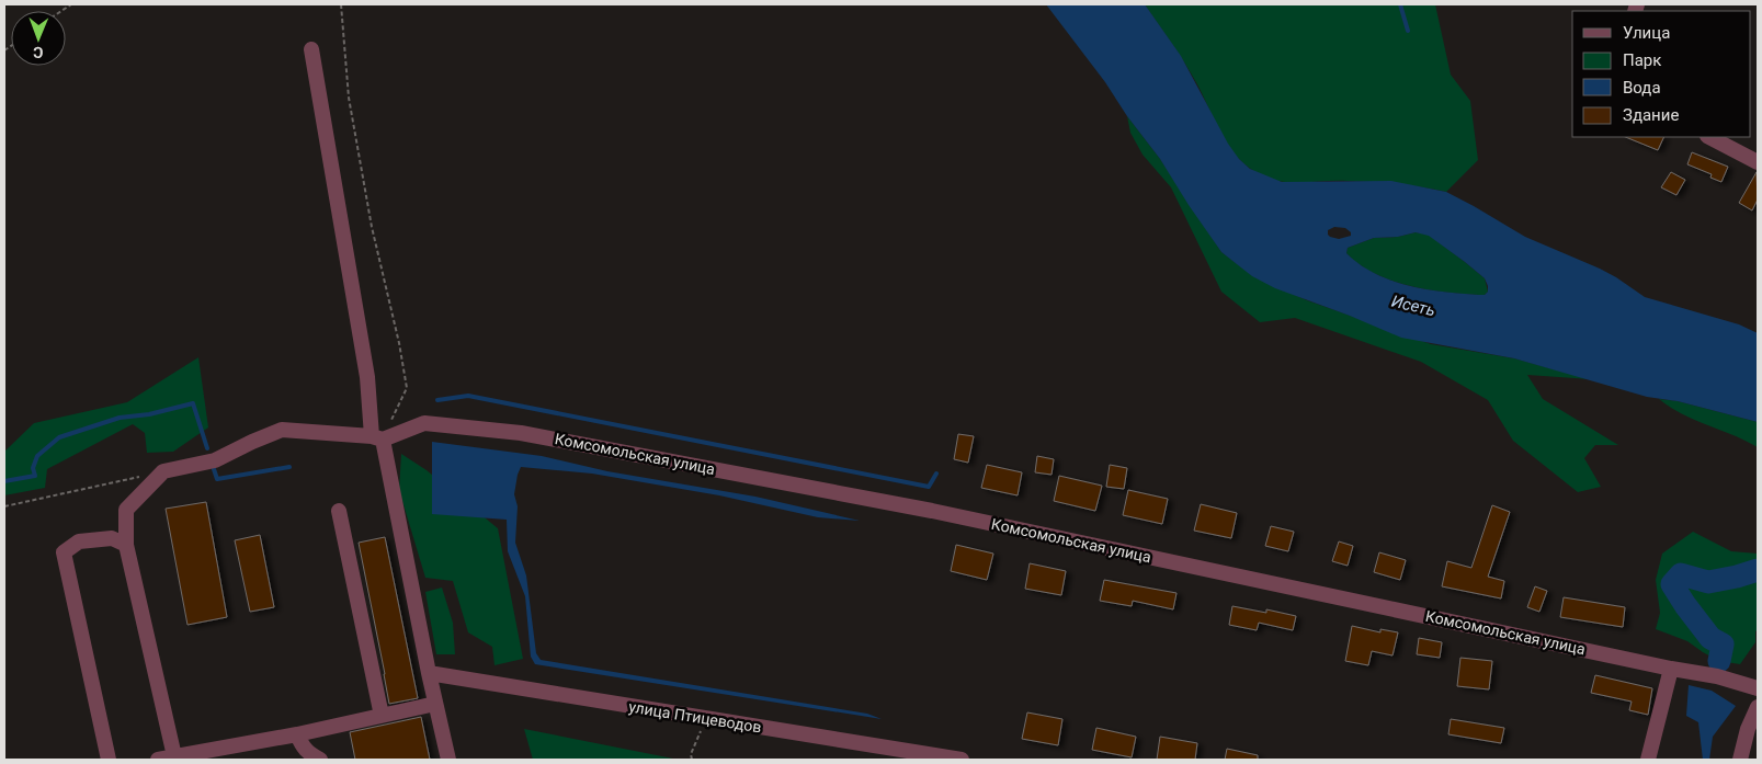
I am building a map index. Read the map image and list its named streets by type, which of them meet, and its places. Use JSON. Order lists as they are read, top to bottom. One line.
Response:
{"streets":{"street":["Комсомольская улица","улица Птицеводов"]},"water":["Исеть"],"legend":["Улица","Парк","Вода","Здание"],"north":"bottom"}
